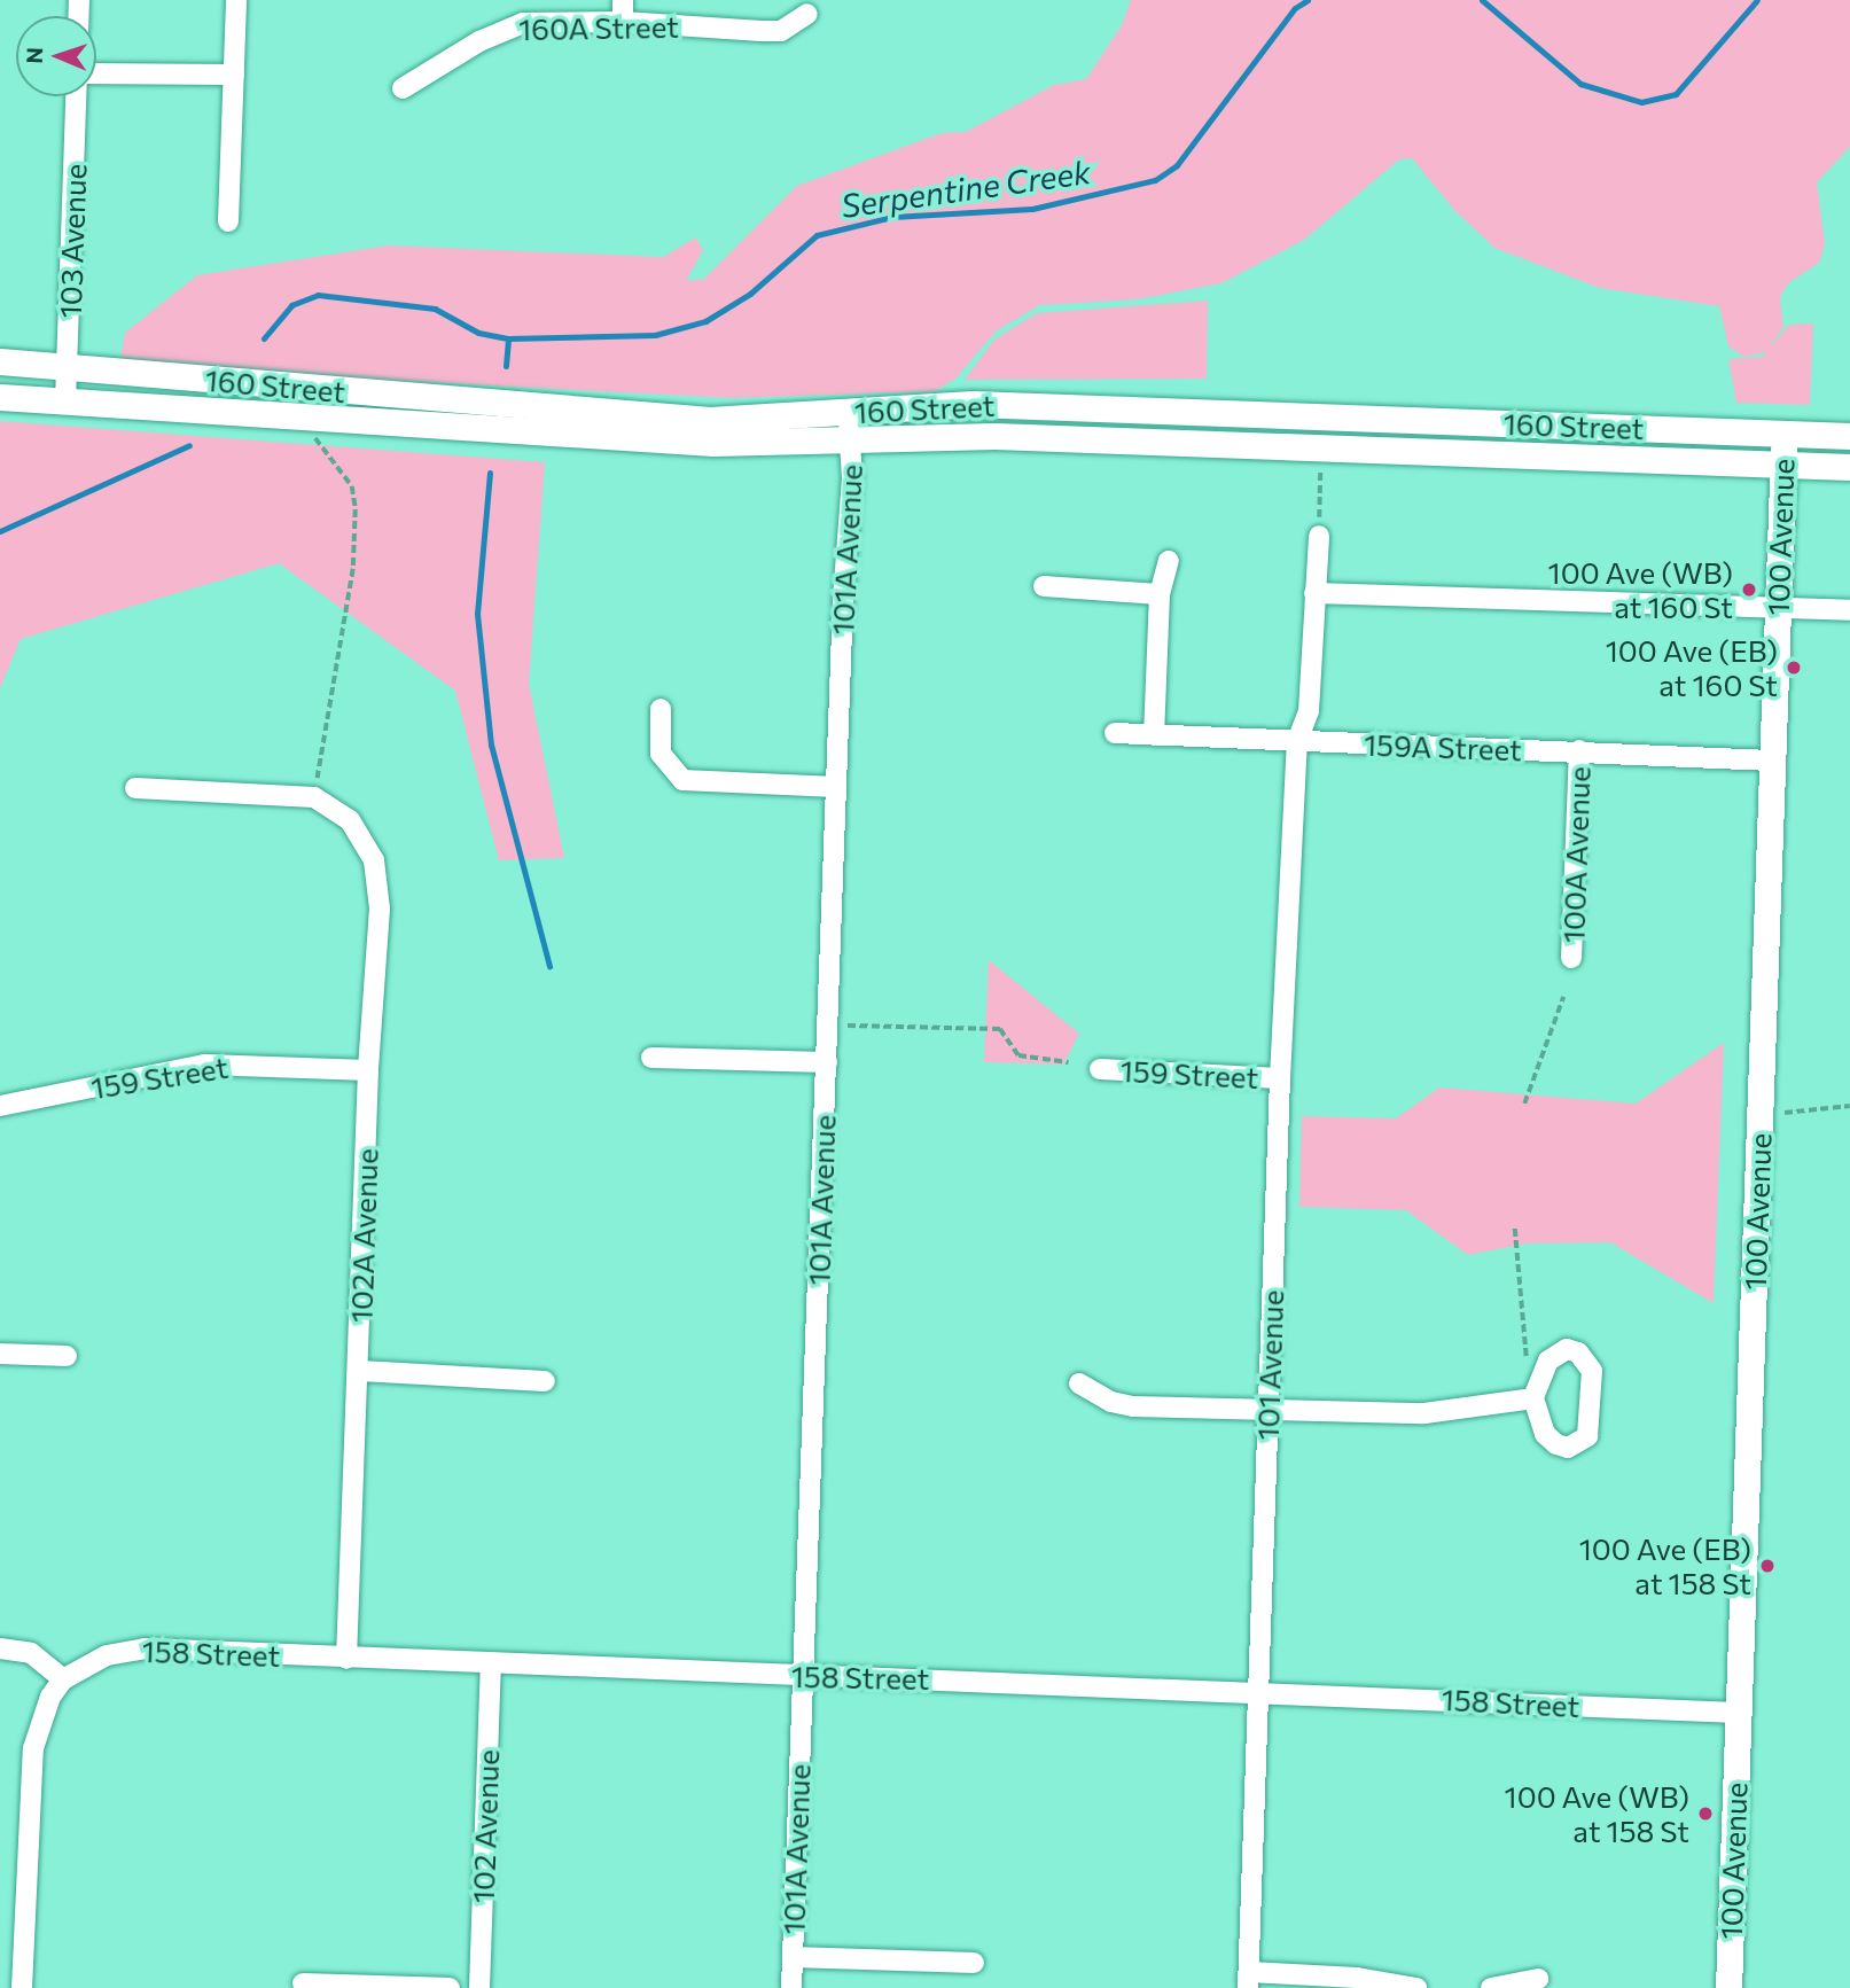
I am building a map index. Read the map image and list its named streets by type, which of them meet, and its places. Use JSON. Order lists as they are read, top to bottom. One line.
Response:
{"streets":{"main road":["160 Street","100 Avenue"],"street":["160A Street","103 Avenue","101A Avenue","159A Street","100A Avenue","159 Street","102A Avenue","101 Avenue","158 Street","102 Avenue"]},"crossings":[["103 Avenue","160 Street"],["160 Street","100 Avenue"],["160 Street","101A Avenue"],["100 Avenue","159A Street"],["100 Avenue","158 Street"],["101A Avenue","158 Street"],["159A Street","100A Avenue"],["159A Street","101 Avenue"],["159 Street","102A Avenue"],["159 Street","101 Avenue"],["102A Avenue","158 Street"],["101 Avenue","158 Street"],["158 Street","102 Avenue"]],"water":["Serpentine Creek"],"places":["100 Ave (WB) at 160 St","100 Ave (EB) at 160 St","100 Ave (EB) at 158 St","100 Ave (WB) at 158 St"],"north":"left"}
